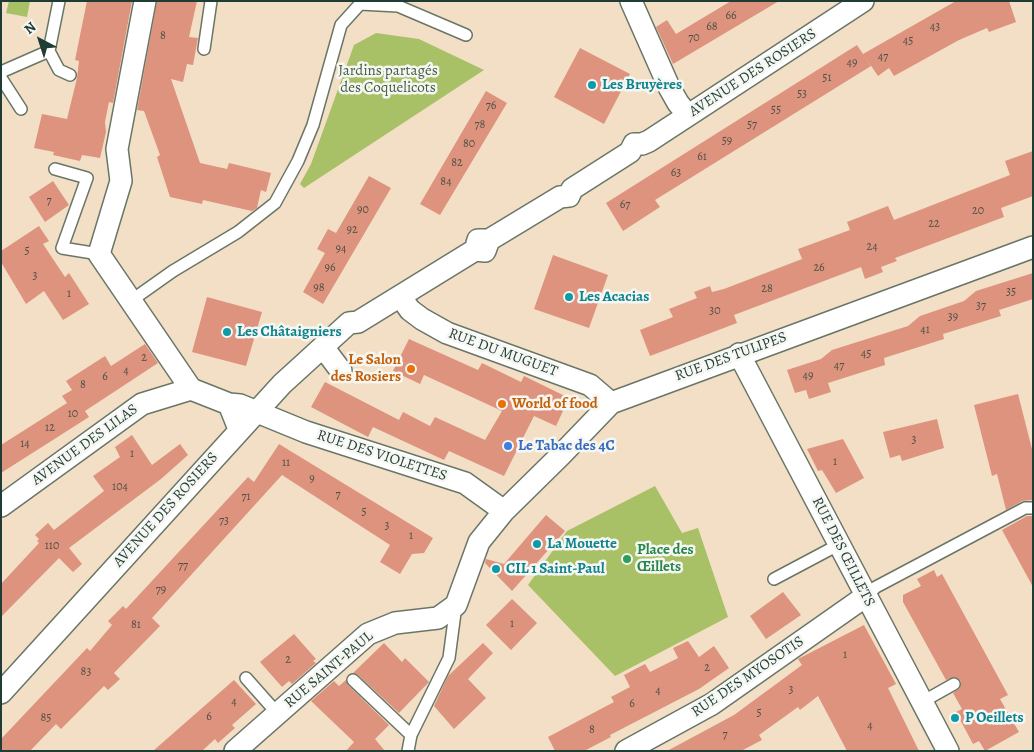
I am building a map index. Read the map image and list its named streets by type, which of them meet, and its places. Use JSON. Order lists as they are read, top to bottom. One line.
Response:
{"streets":{"street":["AVENUE DES ROSIERS","RUE DU MUGUET","RUE DES TULIPES","AVENUE DES LILAS","RUE DES VIOLETTES","RUE DES ŒILLETS","RUE SAINT-PAUL","RUE DES MYOSOTIS"]},"crossings":[["AVENUE DES ROSIERS","RUE DU MUGUET"],["AVENUE DES ROSIERS","RUE DES VIOLETTES"],["RUE DU MUGUET","RUE DES TULIPES"],["RUE DES TULIPES","RUE DES VIOLETTES"],["RUE DES TULIPES","RUE DES ŒILLETS"],["RUE DES TULIPES","RUE SAINT-PAUL"],["RUE DES ŒILLETS","RUE DES MYOSOTIS"]],"parks":["Jardins partagés des Coquelicots"],"places":["Les Bruyères","Les Acacias","Les Châtaigniers","Le Salon des Rosiers","World of food","Le Tabac des 4C","La Mouette","Place des Œillets","CIL 1 Saint-Paul","P Oeillets"],"house_numbers":["66","68","43","8","70","45","47","49","51","53","76","55","78","57","59","80","61","82","63","84","7","67","90","20","22","92","24","94","5","96","26","3","98","28","35","1","37","30","39","41","45","2","47","4","49","6","8","10","12","3","14","1","1","11","9","104","7","71","5","73","3","1","110","77","79","1","81","1","2","2","83","3","4","4","6","5","6","85","4","8","7"],"north":"top left"}
